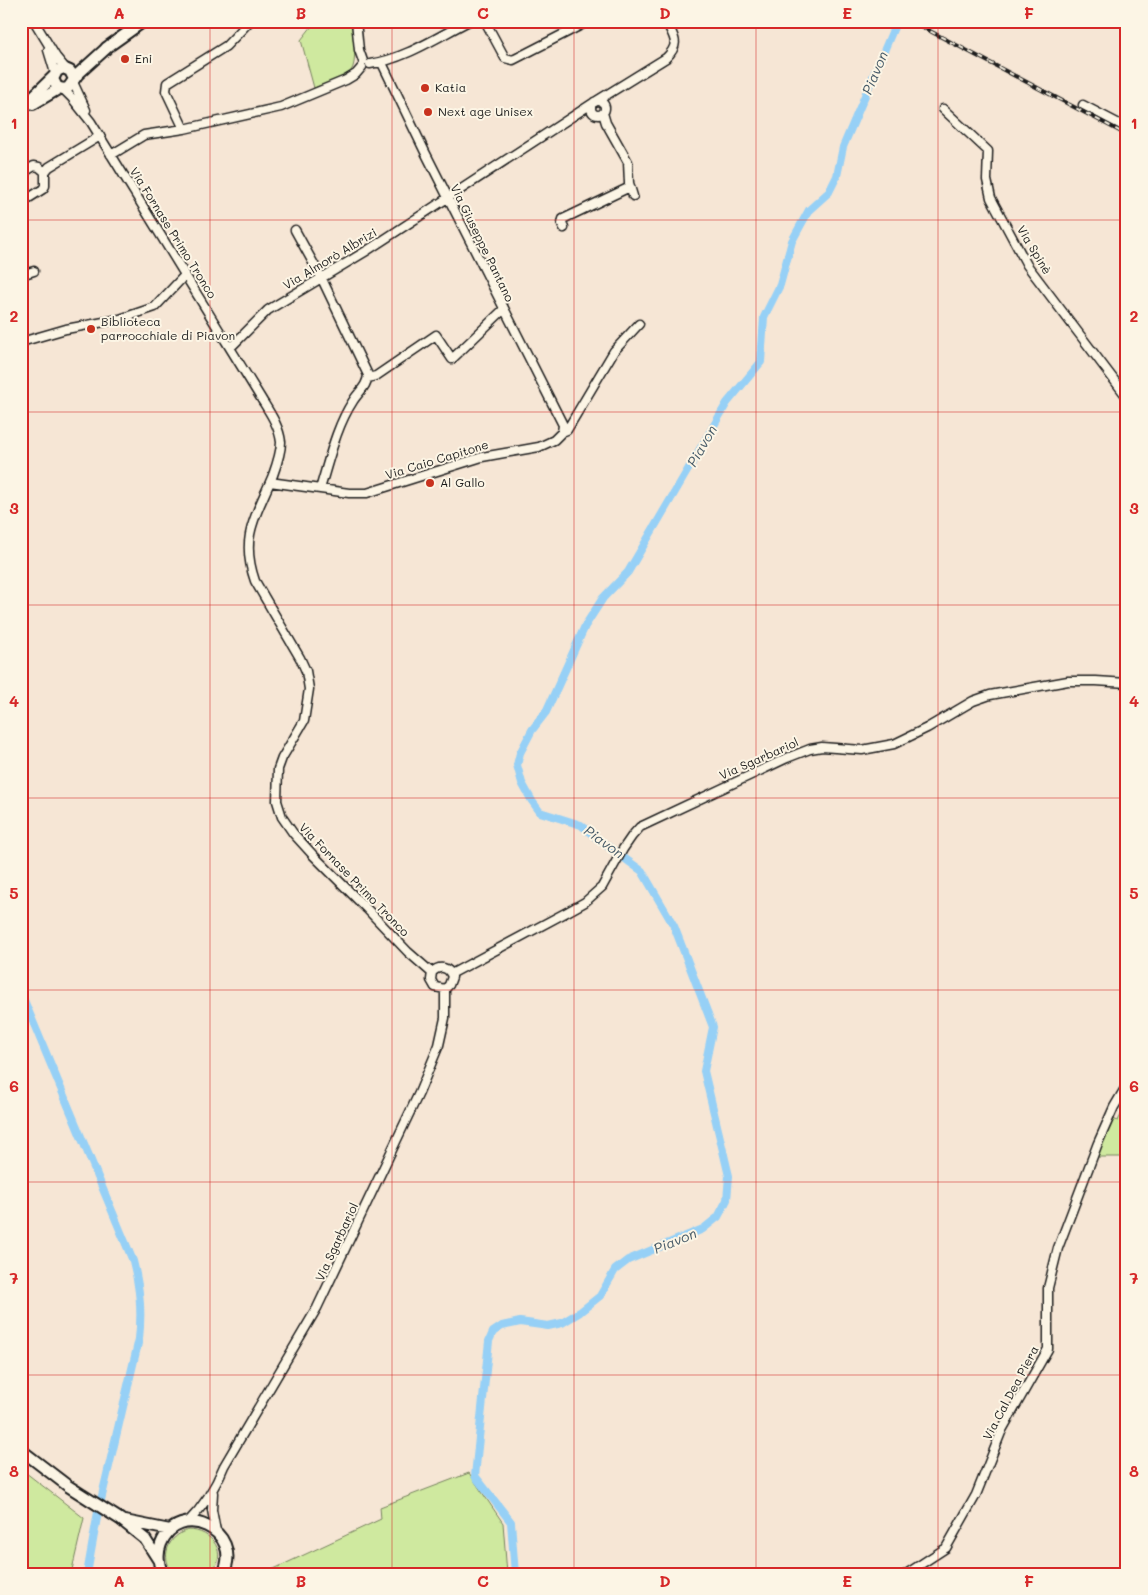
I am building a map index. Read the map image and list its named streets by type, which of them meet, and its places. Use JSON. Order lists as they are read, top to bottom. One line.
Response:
{"streets":{"street":["Via Fornase Primo Tronco","Via Giuseppe Pantano","Via Spinè","Via Almorò Albrizi","Via Caio Capitone","Via Sgarbariol","Via Cal Dea Piera"]},"crossings":[["Via Fornase Primo Tronco","Via Almorò Albrizi"],["Via Fornase Primo Tronco","Via Caio Capitone"],["Via Fornase Primo Tronco","Via Sgarbariol"],["Via Giuseppe Pantano","Via Almorò Albrizi"],["Via Giuseppe Pantano","Via Caio Capitone"]],"water":["Piavon"],"places":["Eni","Katia","Next age Unisex","Biblioteca parrocchiale di Piavon","Al Gallo"],"grid":{"columns":["A","B","C","D","E","F"],"rows":["1","2","3","4","5","6","7","8"]}}
